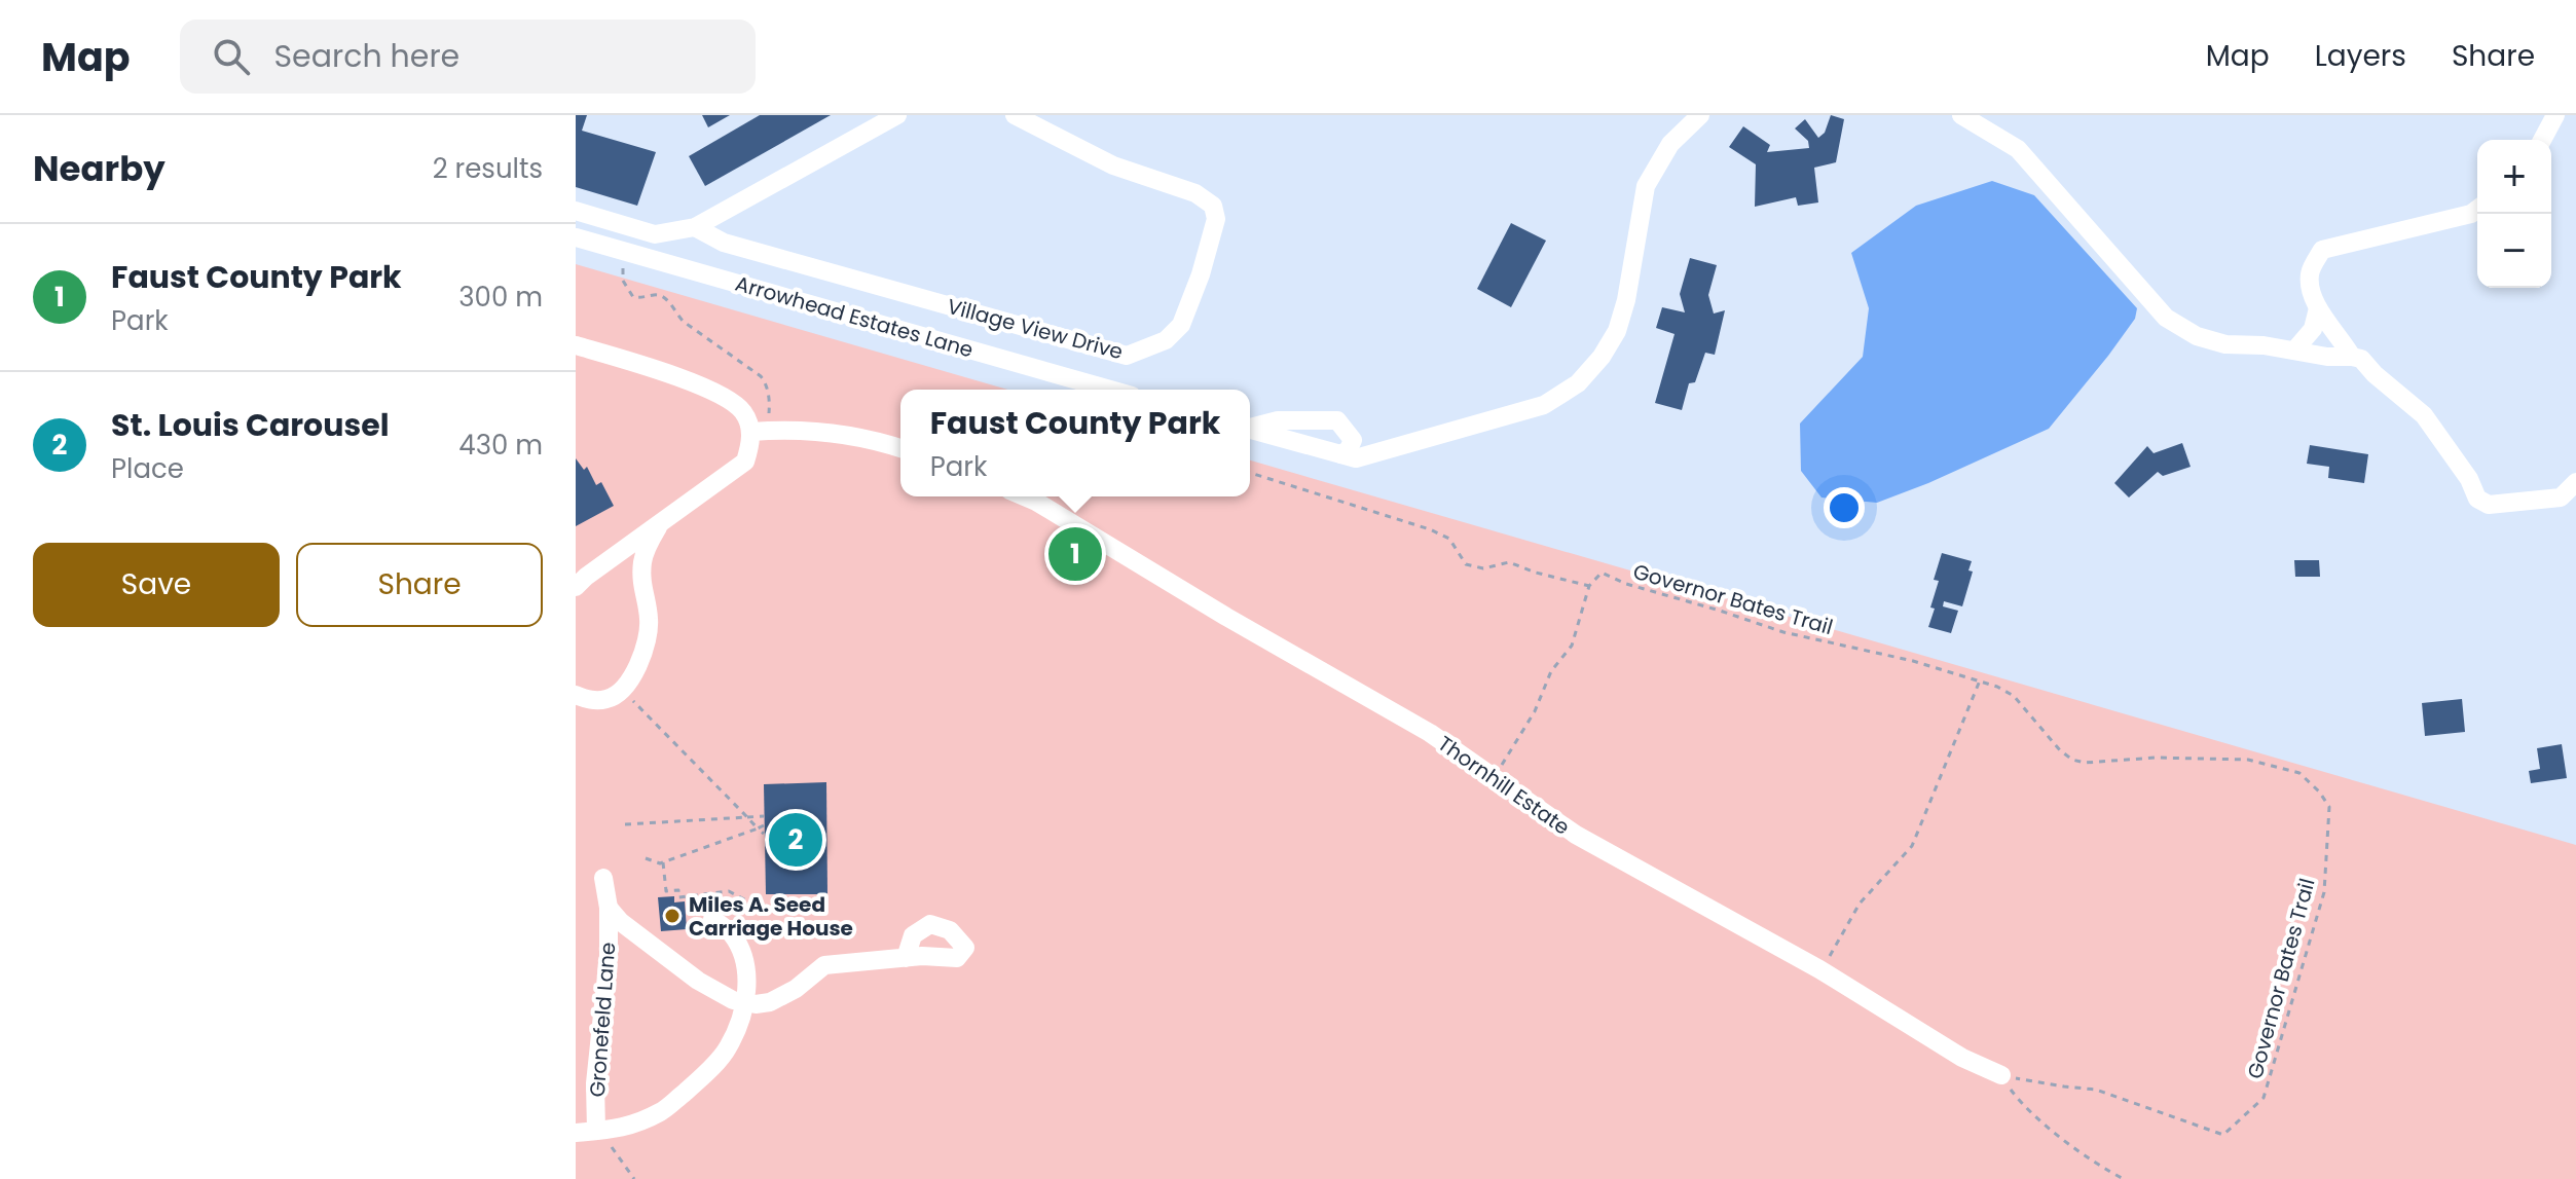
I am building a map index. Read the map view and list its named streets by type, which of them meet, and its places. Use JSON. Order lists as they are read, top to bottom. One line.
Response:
{"streets":{"street":["Arrowhead Estates Lane","Village View Drive","Thornhill Estate","Gronefeld Lane"],"path":["Governor Bates Trail"]},"crossings":[["Governor Bates Trail","Thornhill Estate"]],"places":["Miles A. Seed Carriage House"],"page":{"header":"Map","search":"Search here","nav":["Map","Layers","Share"],"heading":["Nearby","2 results"],"map_buttons":["+","−"],"list":[{"mark":"1","name":"Faust County Park","note":"Park","value":"300 m"},{"mark":"2","name":"St. Louis Carousel","note":"Place","value":"430 m"}],"popup":["Faust County Park","Park"],"buttons":["Save","Share"],"pins":["1","2"]}}
